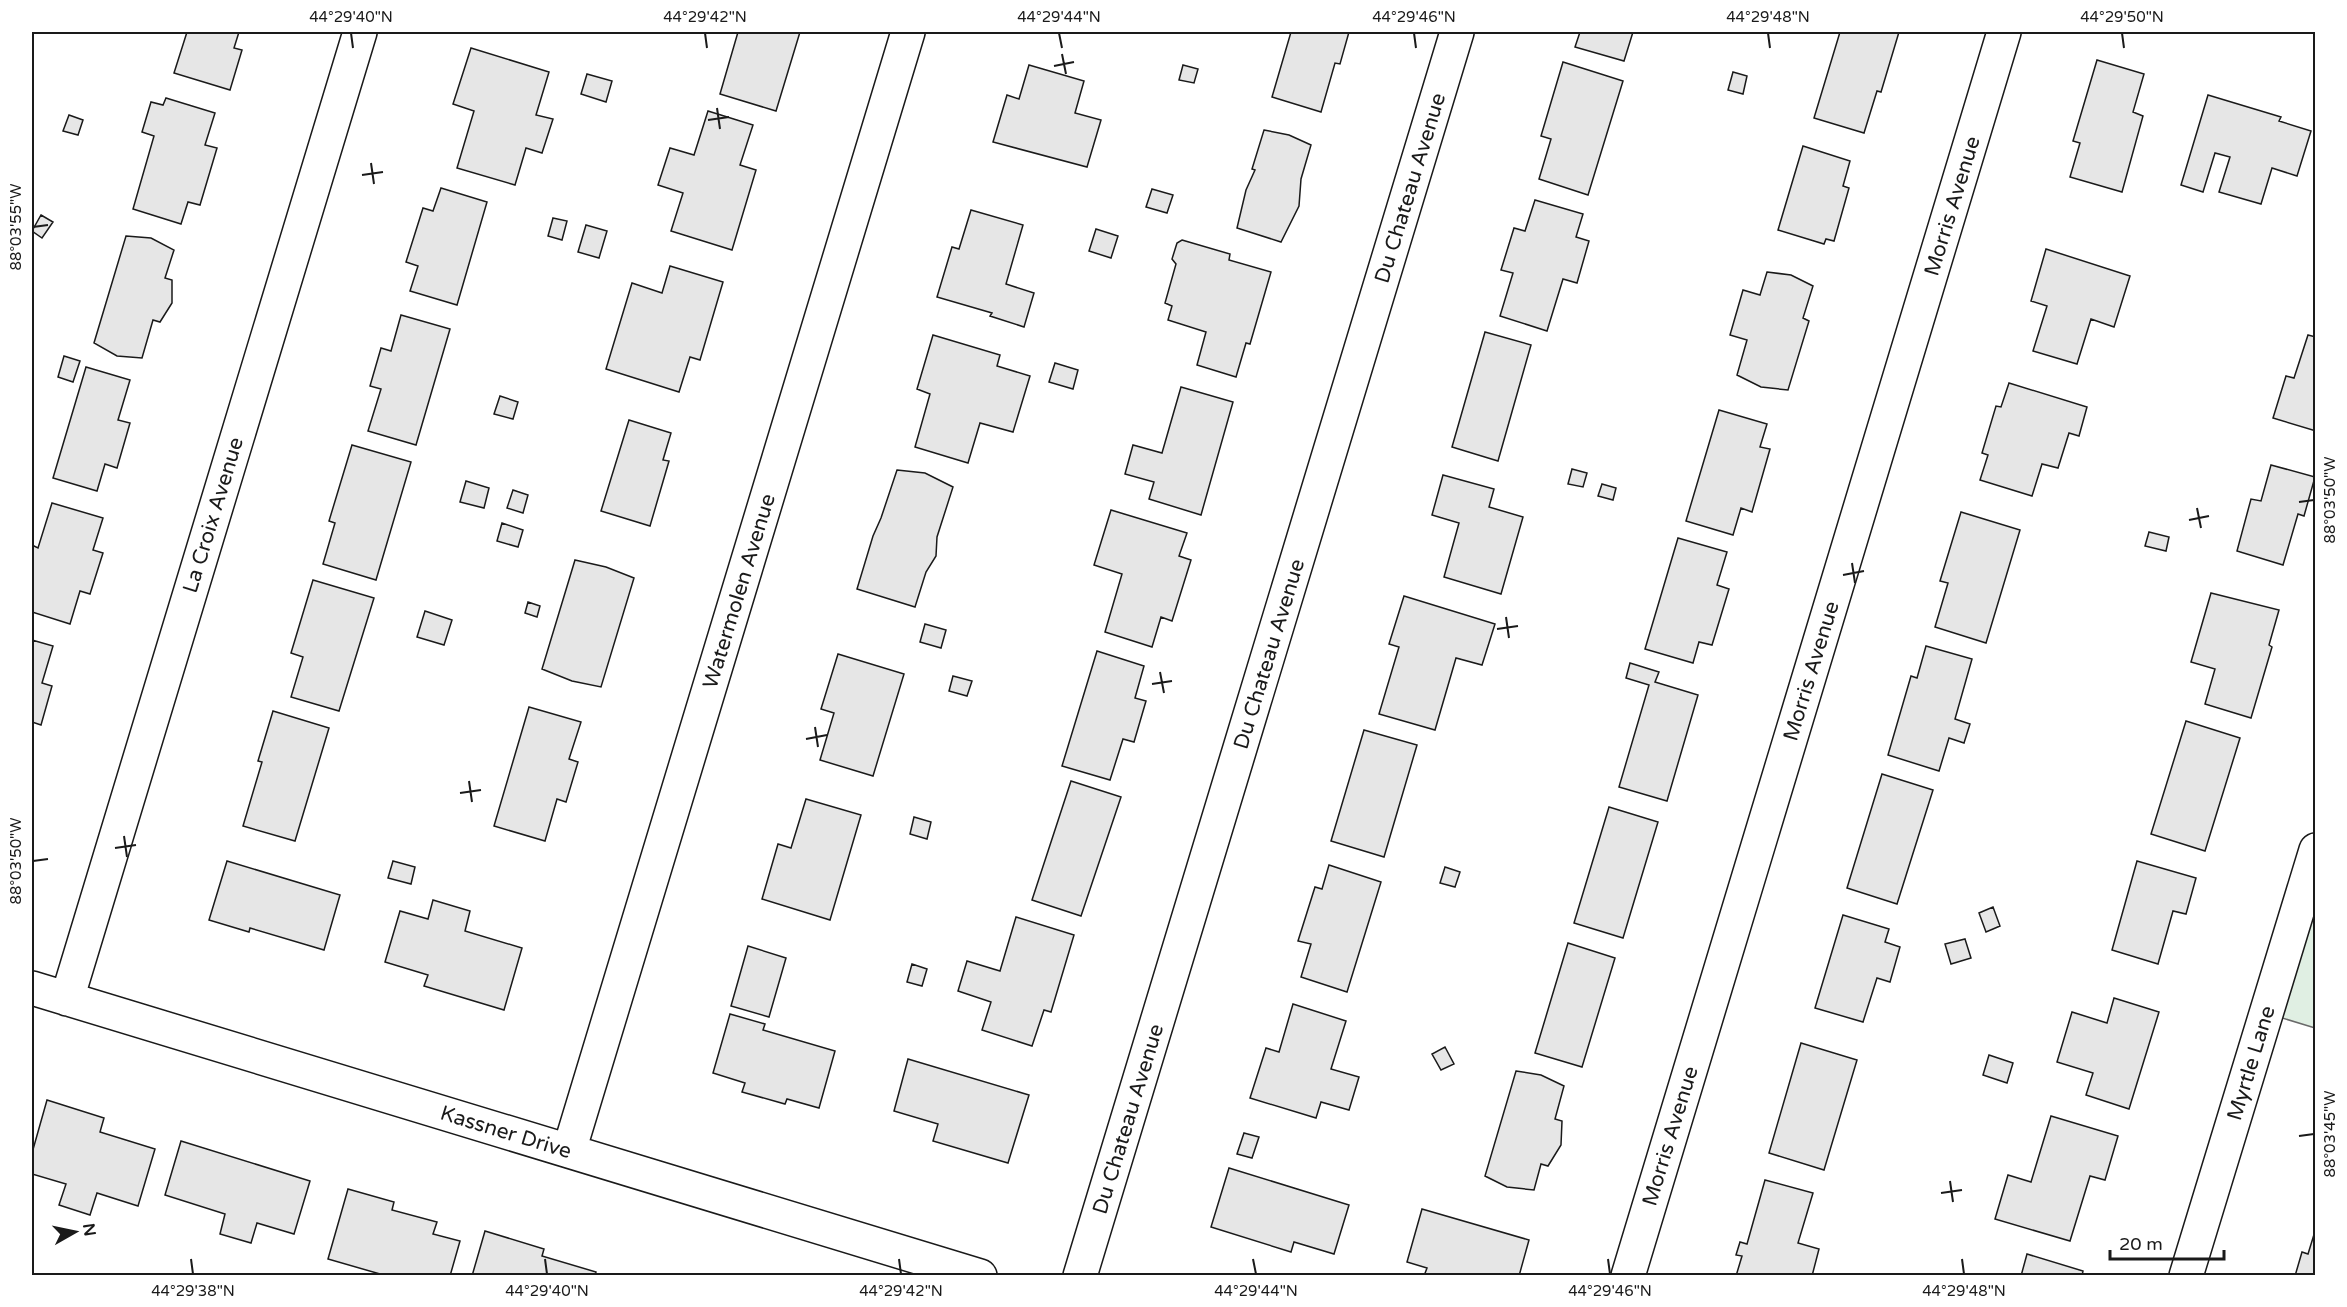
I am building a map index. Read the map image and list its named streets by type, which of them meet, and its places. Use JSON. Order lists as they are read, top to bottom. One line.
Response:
{"streets":{"street":["Du Chateau Avenue","Morris Avenue","La Croix Avenue","Watermolen Avenue","Myrtle Lane","Kassner Drive"]},"crossings":[["La Croix Avenue","Kassner Drive"],["Watermolen Avenue","Kassner Drive"]],"scale_bar":"20 m","north":"right","coordinates":["44°29'40\"N","44°29'42\"N","44°29'44\"N","44°29'46\"N","44°29'48\"N","44°29'50\"N","88°03'55\"W","88°03'50\"W","88°03'45\"W","44°29'38\"N"]}
